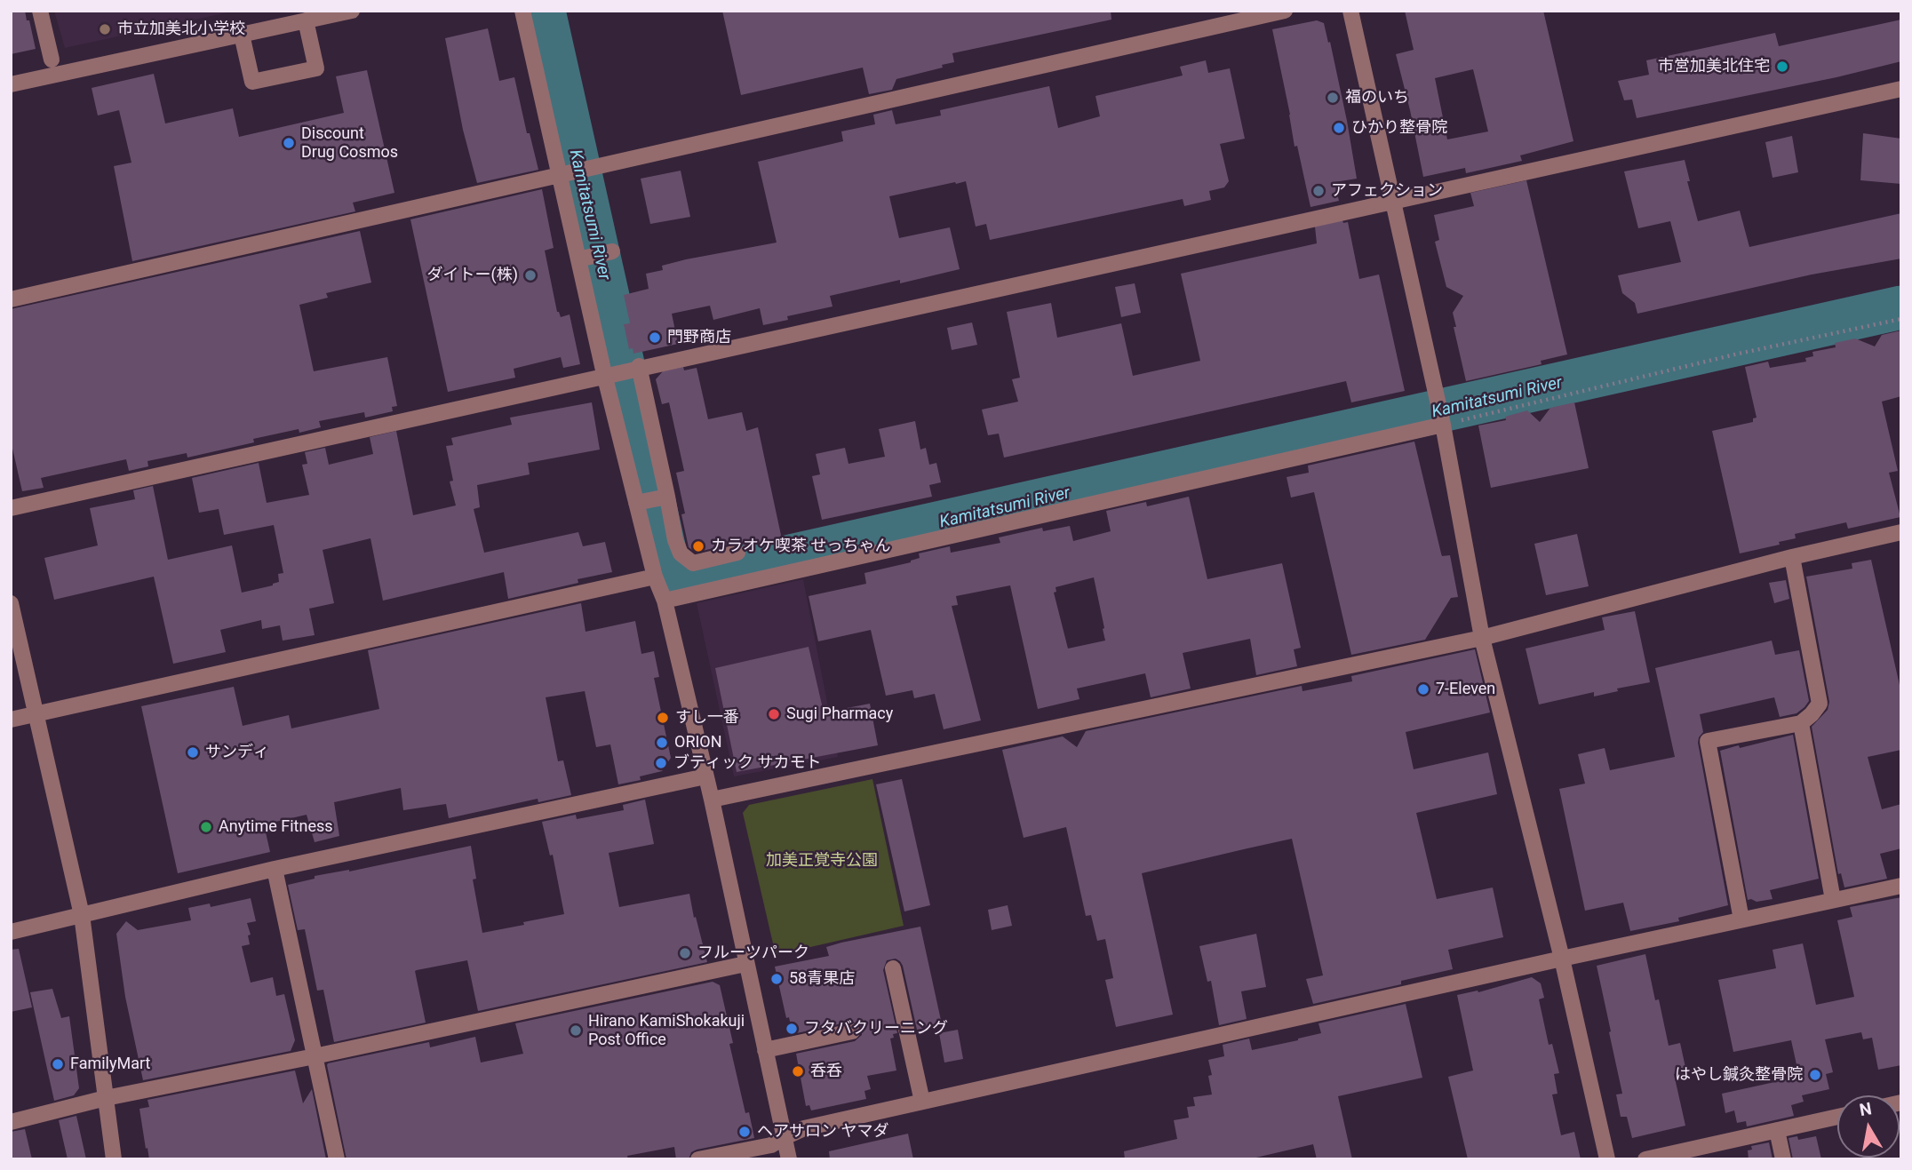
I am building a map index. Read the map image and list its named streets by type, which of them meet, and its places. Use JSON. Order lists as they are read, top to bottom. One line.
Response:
{"water":["Kamitatsumi River"],"parks":["加美正覚寺公園"],"places":["市立加美北小学校","市営加美北住宅","福のいち","ひかり整骨院","Discount Drug Cosmos","アフェクション","ダイトー(株)","門野商店","カラオケ喫茶 せっちゃん","7-Eleven","Sugi Pharmacy","すし一番","ORION","サンディ","ブティック サカモト","Anytime Fitness","フルーツパーク","58青果店","フタバクリーニング","Hirano KamiShokakuji Post Office","FamilyMart","呑呑","はやし鍼灸整骨院","ヘアサロン ヤマダ"],"north":"top"}
